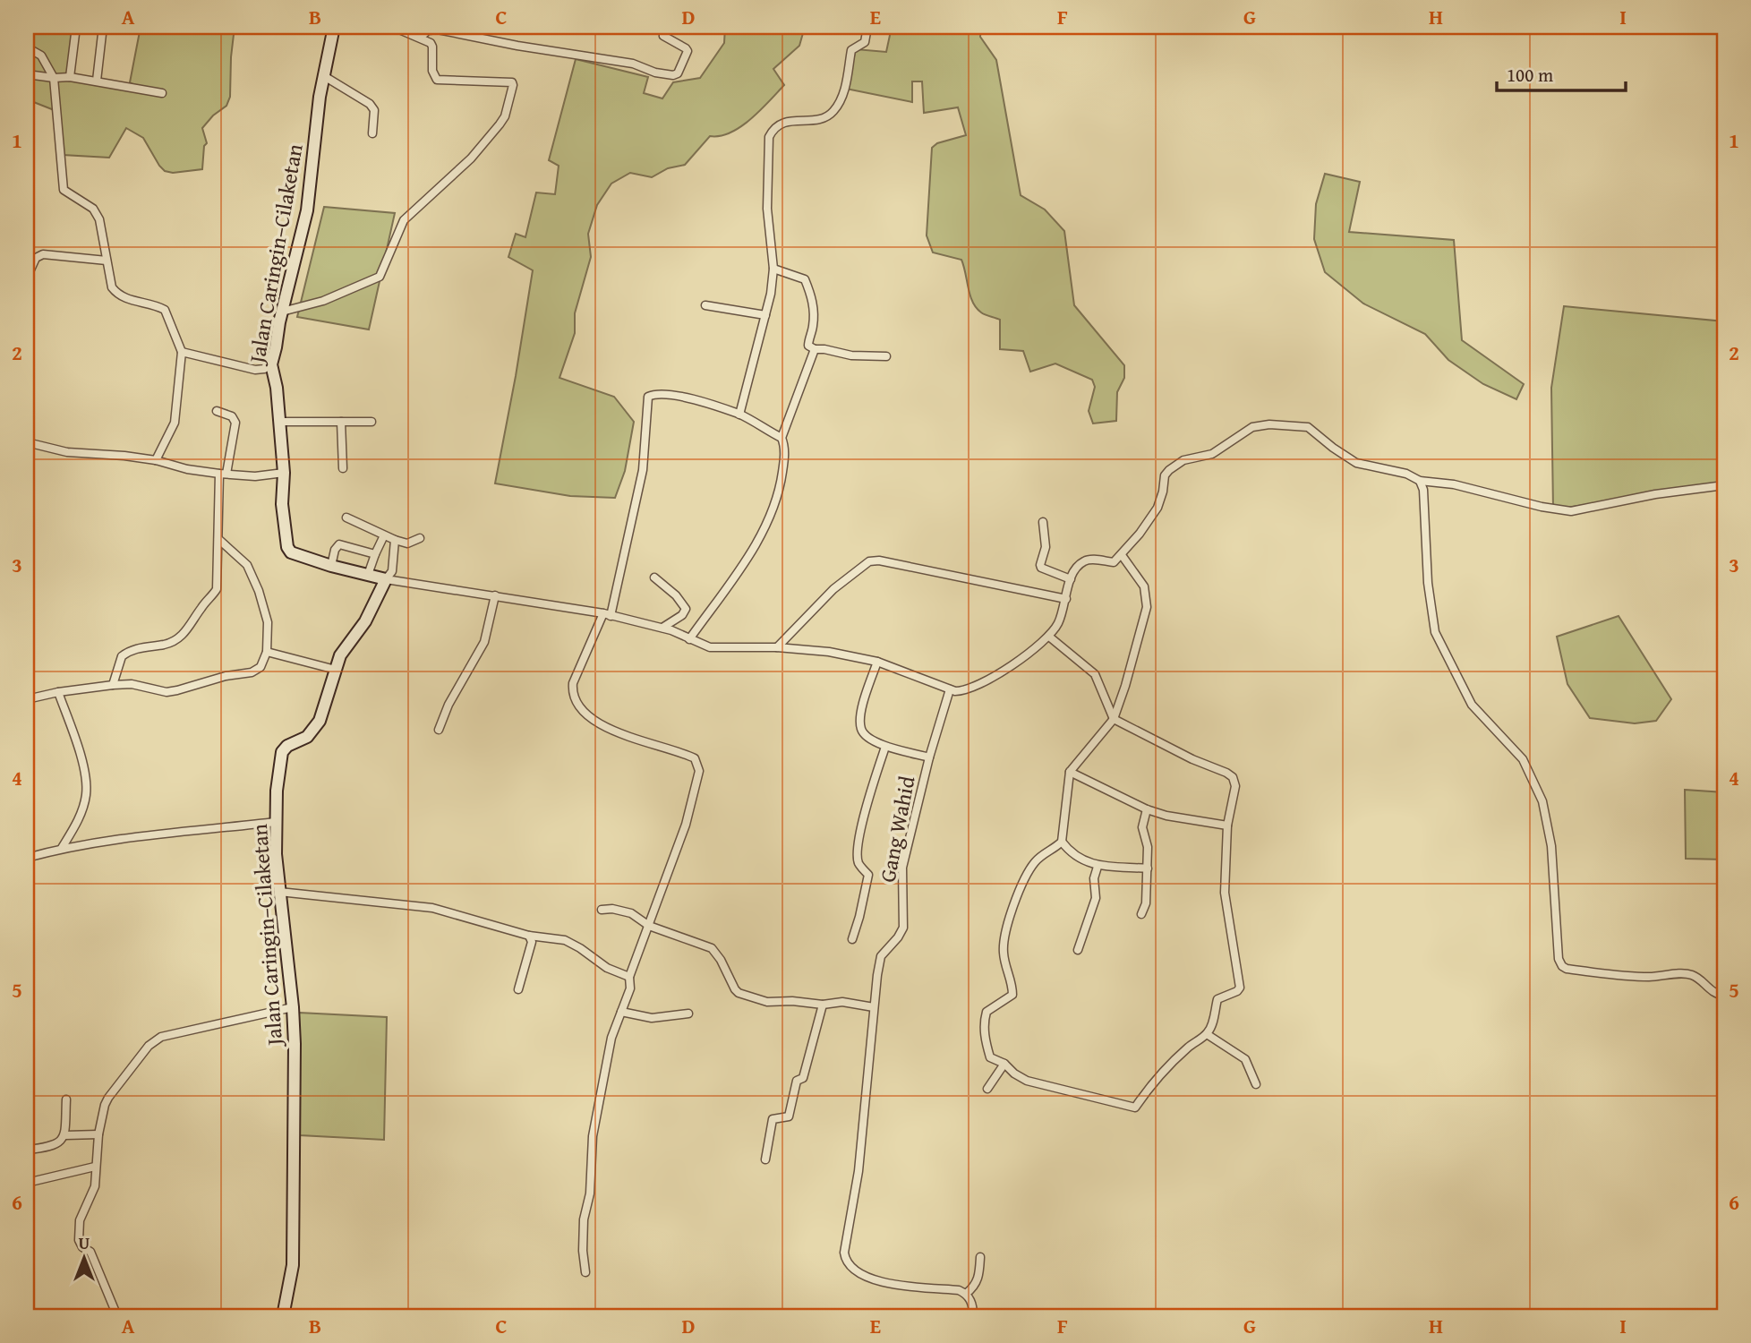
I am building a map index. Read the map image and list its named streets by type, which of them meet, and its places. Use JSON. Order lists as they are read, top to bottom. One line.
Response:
{"streets":{"street":["Jalan Caringin–Cilaketan","Gang Wahid"]},"scale_bar":"100 m","north":"top","grid":{"columns":["A","B","C","D","E","F","G","H","I"],"rows":["1","2","3","4","5","6"]}}
